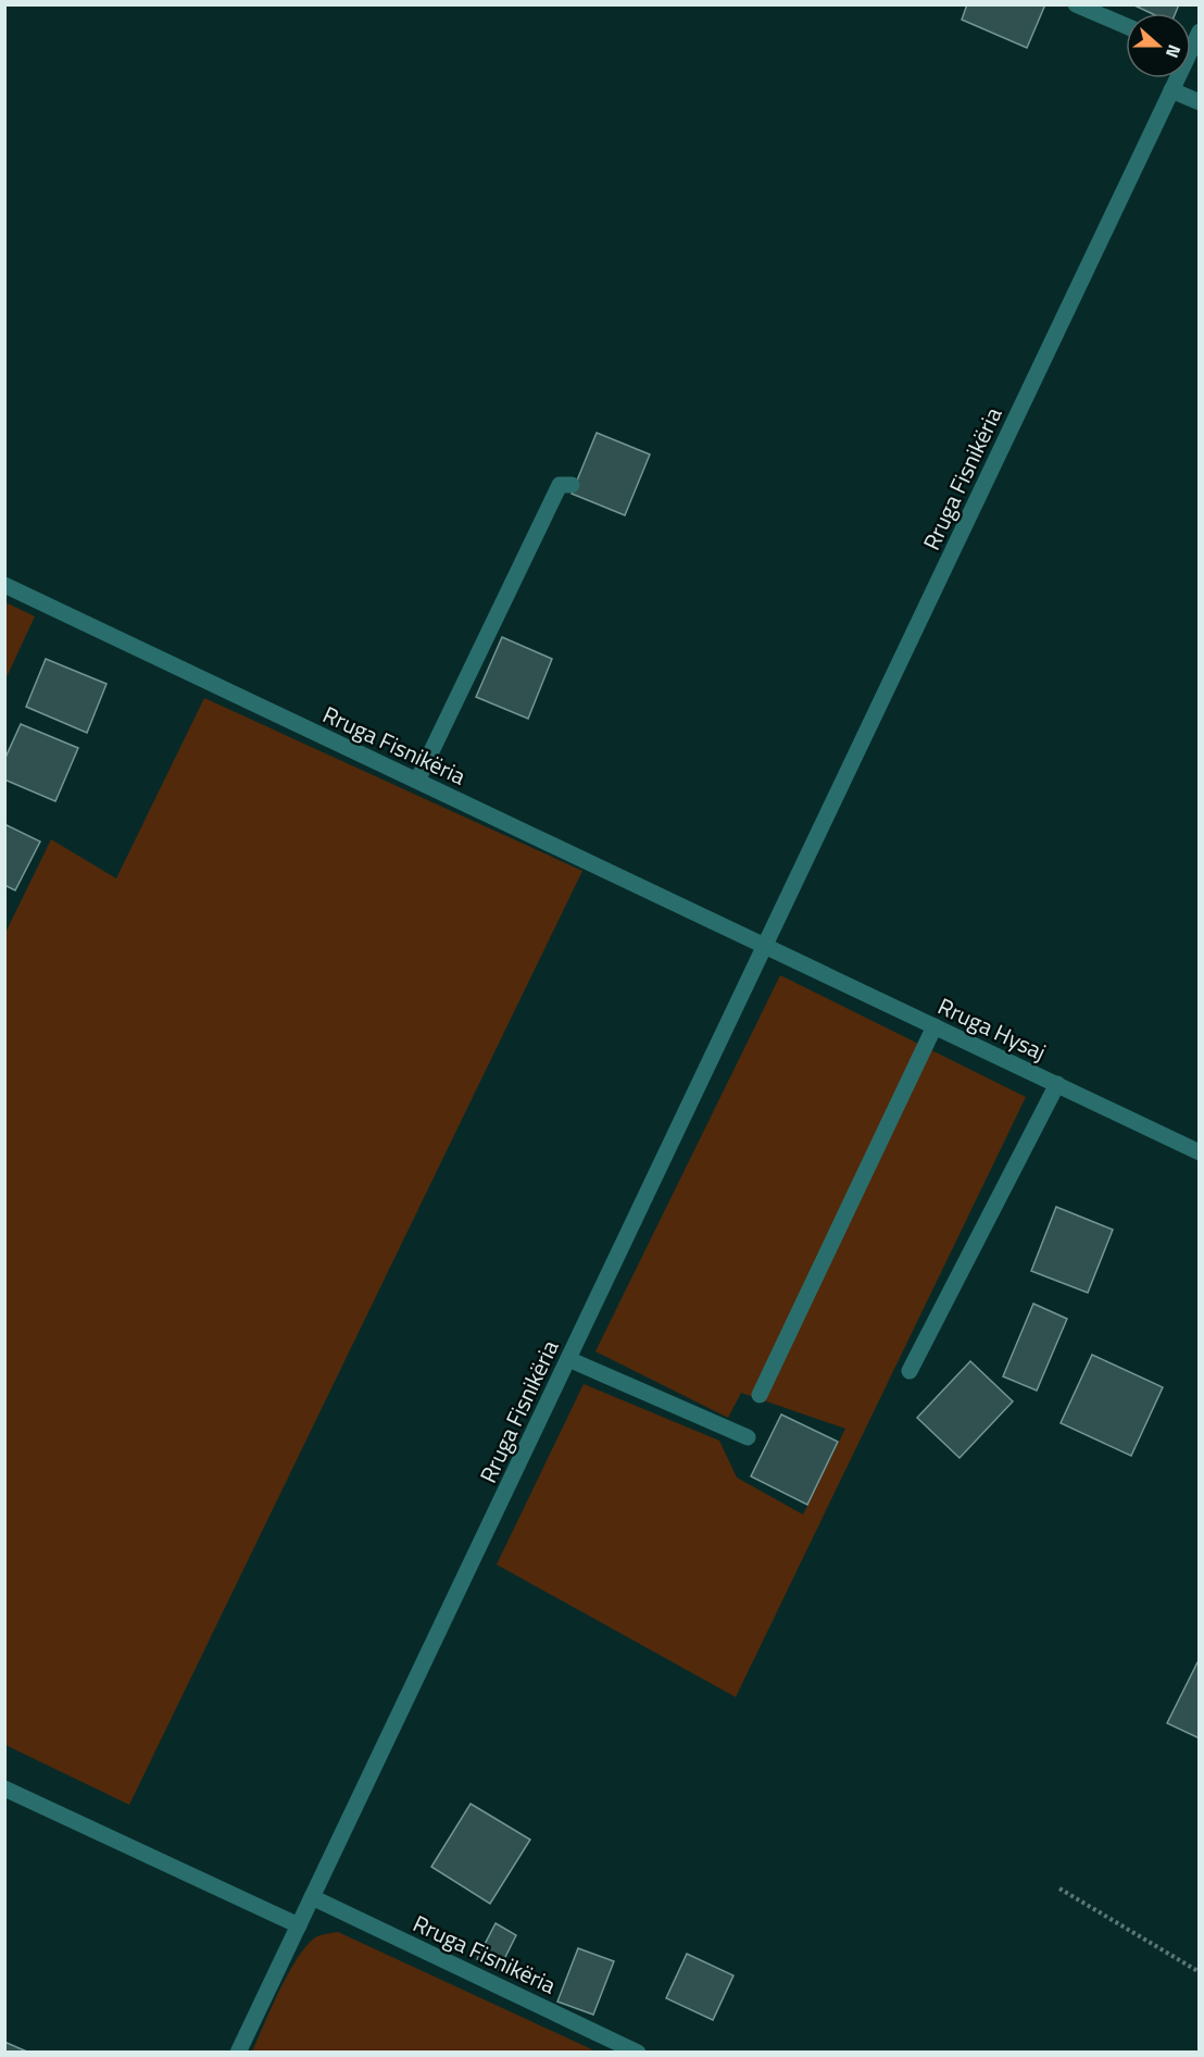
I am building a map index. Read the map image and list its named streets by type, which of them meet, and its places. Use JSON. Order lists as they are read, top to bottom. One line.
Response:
{"streets":{"street":["Rruga Fisnikëria","Rruga Hysaj"]},"crossings":[["Rruga Fisnikëria","Rruga Hysaj"]],"north":"right"}
